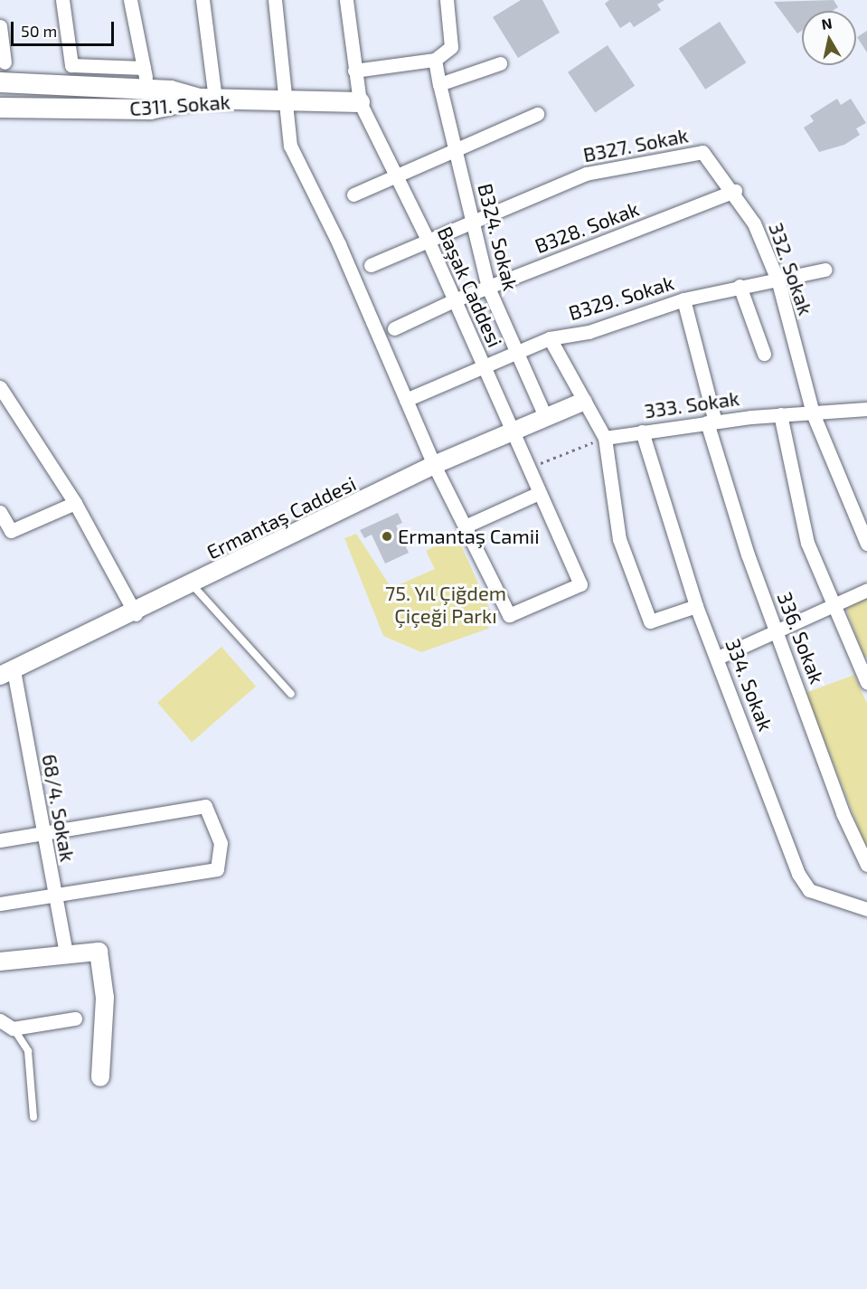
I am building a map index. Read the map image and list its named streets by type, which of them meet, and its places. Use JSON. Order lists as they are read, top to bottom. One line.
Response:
{"streets":{"main road":["C311. Sokak","Ermantaş Caddesi"],"street":["B327. Sokak","B328. Sokak","B324. Sokak","332. Sokak","Başak Caddesi","B329. Sokak","333. Sokak","336. Sokak","334. Sokak","68/4. Sokak"]},"crossings":[["C311. Sokak","Başak Caddesi"],["B327. Sokak","B324. Sokak"],["B327. Sokak","332. Sokak"],["B327. Sokak","Başak Caddesi"],["B328. Sokak","B324. Sokak"],["B328. Sokak","332. Sokak"],["B328. Sokak","Başak Caddesi"],["B324. Sokak","B329. Sokak"],["B324. Sokak","Ermantaş Caddesi"],["332. Sokak","B329. Sokak"],["332. Sokak","333. Sokak"],["Başak Caddesi","B329. Sokak"],["Başak Caddesi","Ermantaş Caddesi"],["B329. Sokak","336. Sokak"],["333. Sokak","336. Sokak"],["333. Sokak","334. Sokak"],["Ermantaş Caddesi","68/4. Sokak"]],"parks":["75. Yıl Çiğdem Çiçeği Parkı"],"places":["Ermantaş Camii"],"scale_bar":"50 m","north":"top"}
